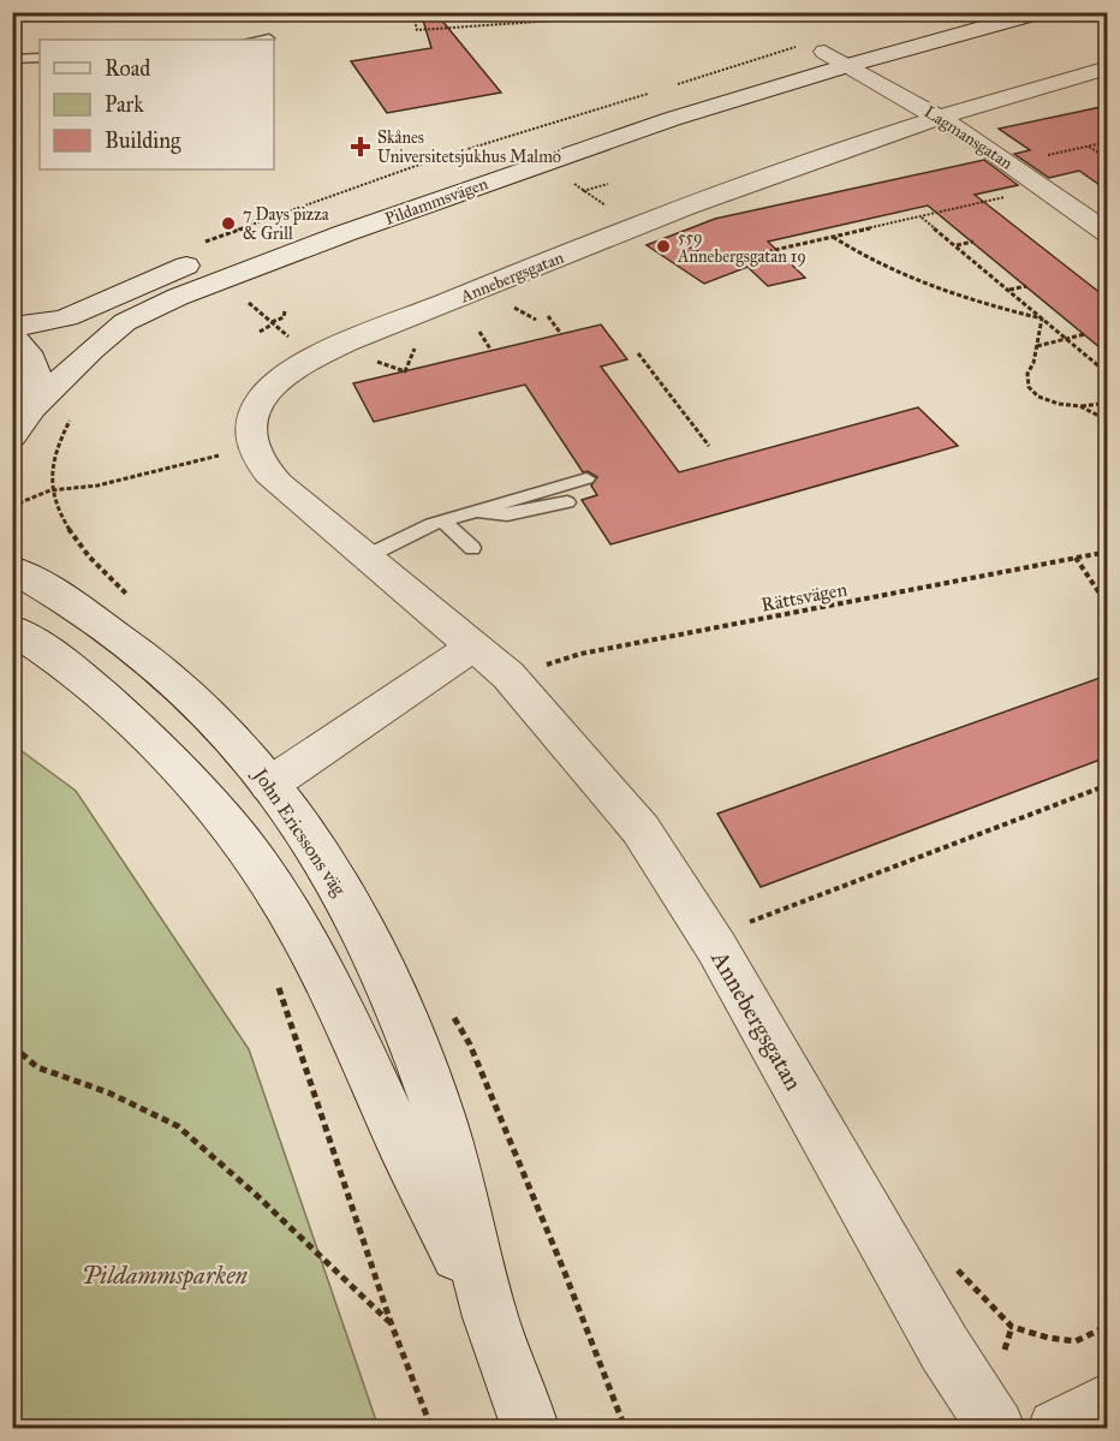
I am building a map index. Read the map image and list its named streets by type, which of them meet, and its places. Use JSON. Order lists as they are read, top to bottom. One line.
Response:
{"streets":{"main road":["Lagmansgatan","Pildammsvägen","Annebergsgatan","John Ericssons väg"],"path":["Rättsvägen"]},"crossings":[["Lagmansgatan","Pildammsvägen"],["Lagmansgatan","Annebergsgatan"]],"parks":["Pildammsparken"],"places":{"health":["Skånes Universitetsjukhus Malmö"],"other":["7 Days pizza & Grill","559 Annebergsgatan 19"]},"legend":["Road","Park","Building"]}
